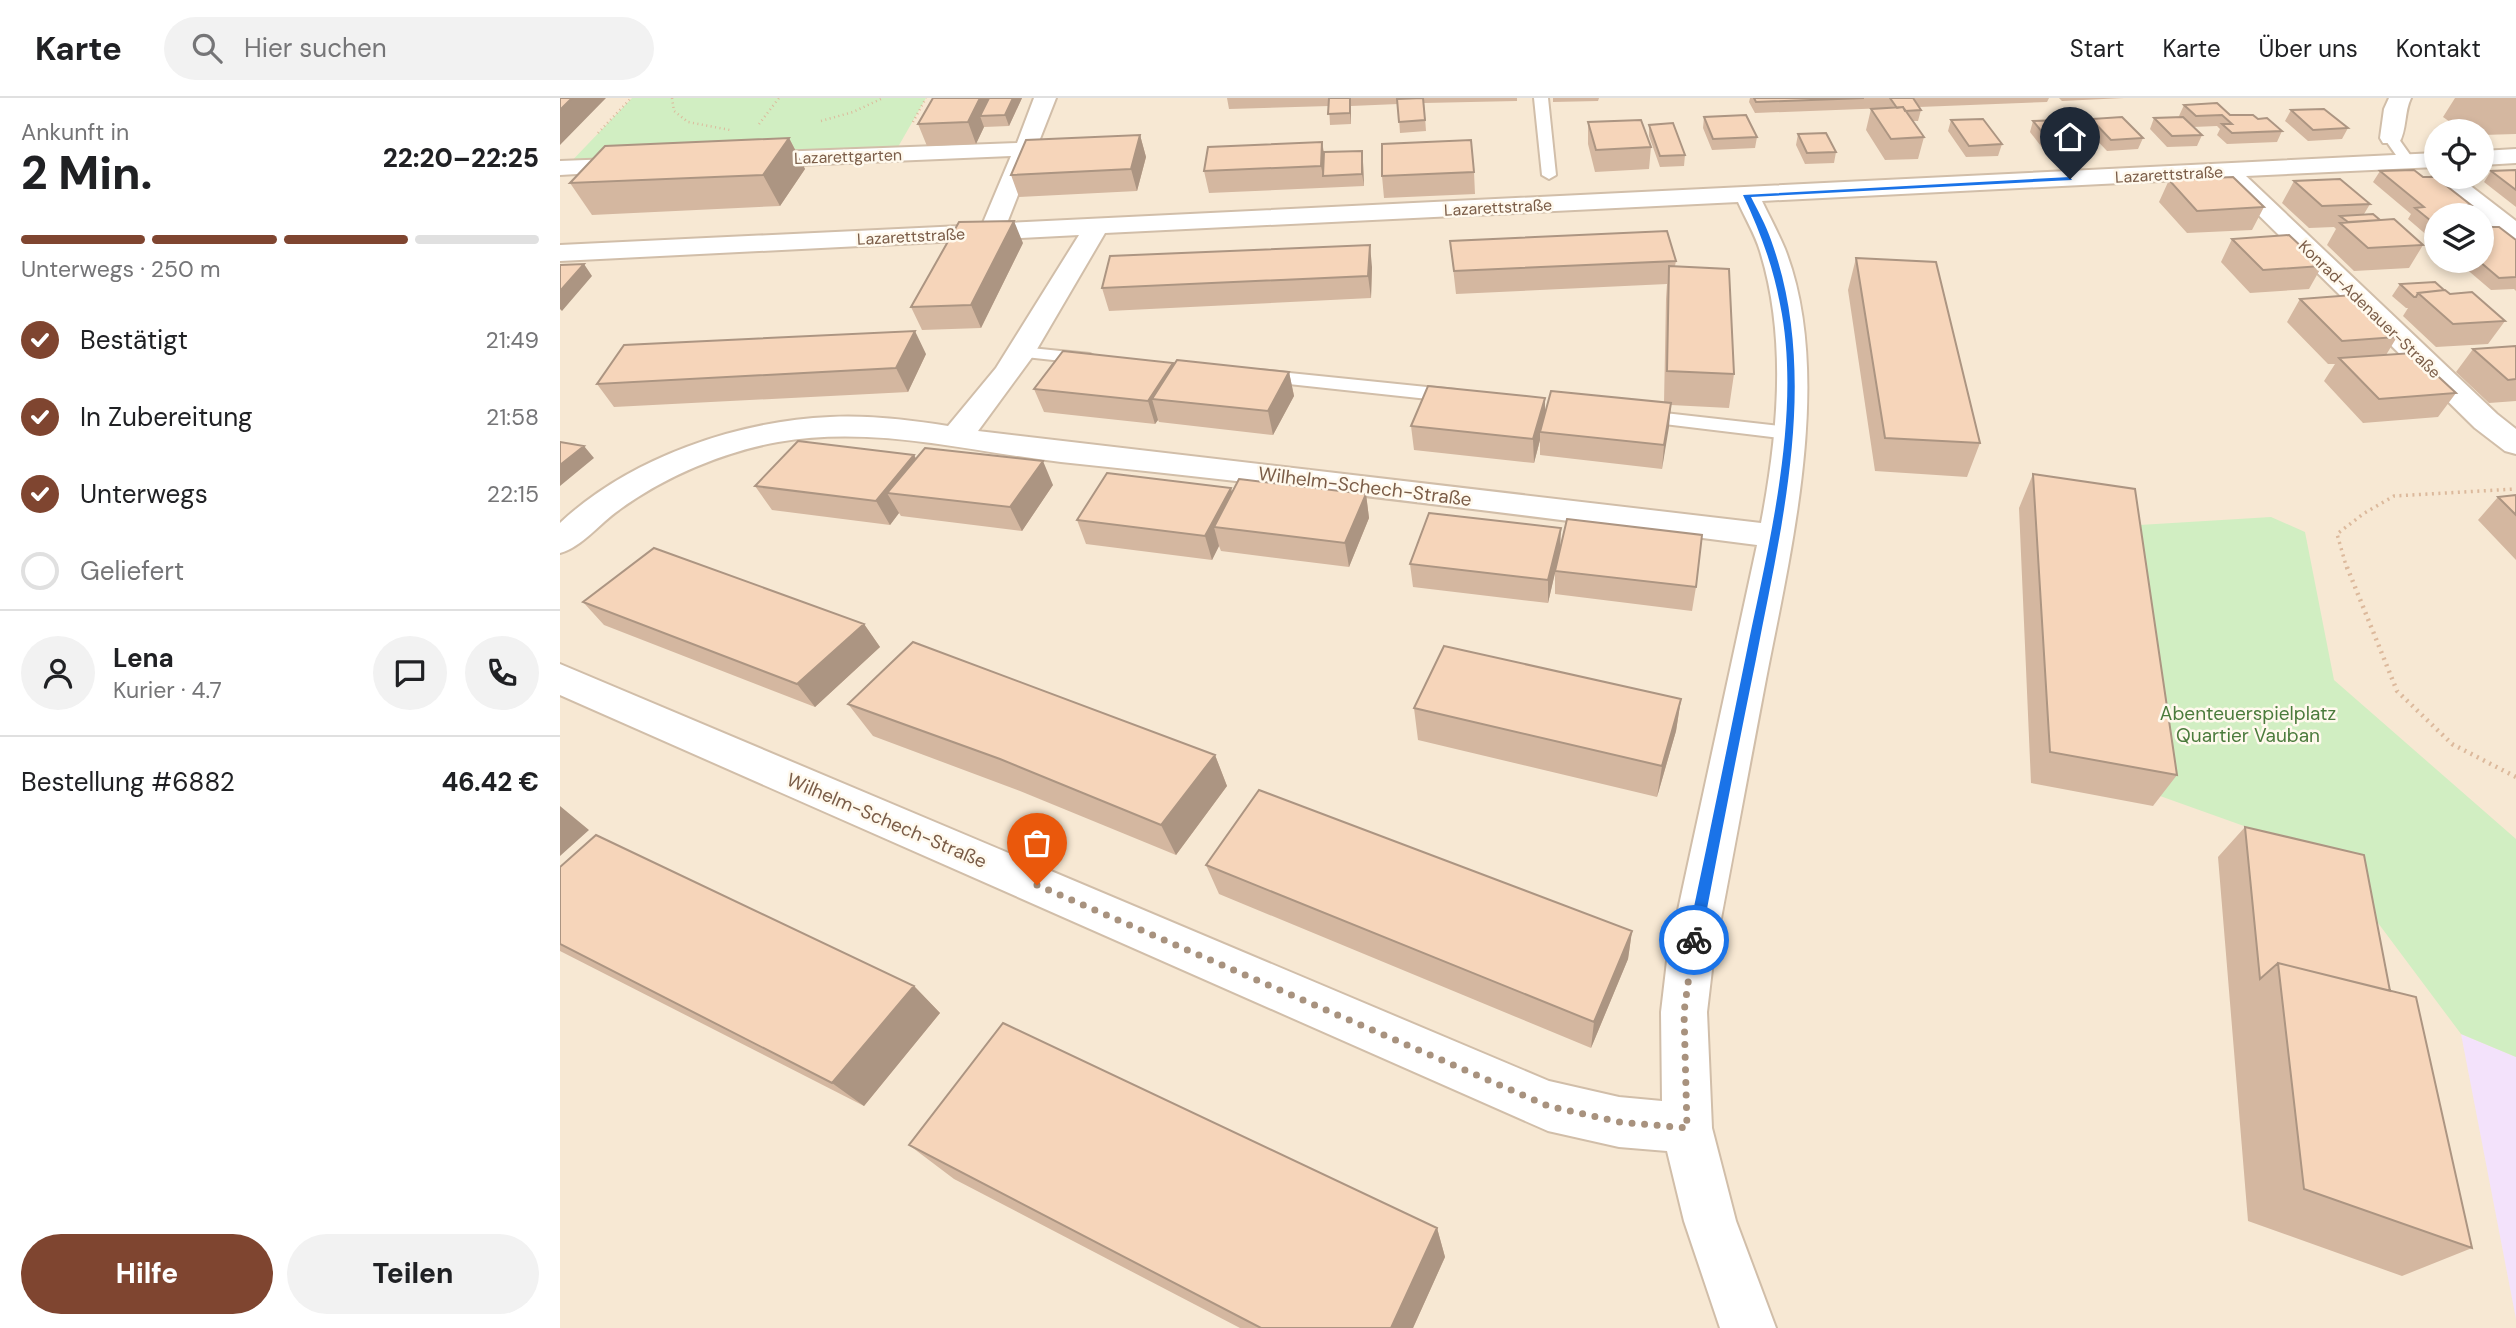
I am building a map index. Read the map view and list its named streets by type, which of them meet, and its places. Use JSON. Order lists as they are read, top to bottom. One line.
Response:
{"streets":{"street":["Lazarettgarten","Lazarettstraße","Konrad-Adenauer-Straße","Wilhelm-Schech-Straße"]},"crossings":[["Lazarettstraße","Konrad-Adenauer-Straße"]],"parks":["Abenteuerspielplatz Quartier Vauban"],"page":{"header":"Karte","search":"Hier suchen","nav":["Start","Karte","Über uns","Kontakt"],"heading":["2 Min.","Ankunft in","22:20–22:25"],"panel":["Lena","Kurier · 4.7","Bestellung #6882","46.42 €"],"bar":"Unterwegs · 250 m","list":[["Bestätigt","21:49"],["In Zubereitung","21:58"],["Unterwegs","22:15"],"Geliefert"],"buttons":["Hilfe","Teilen"]}}
